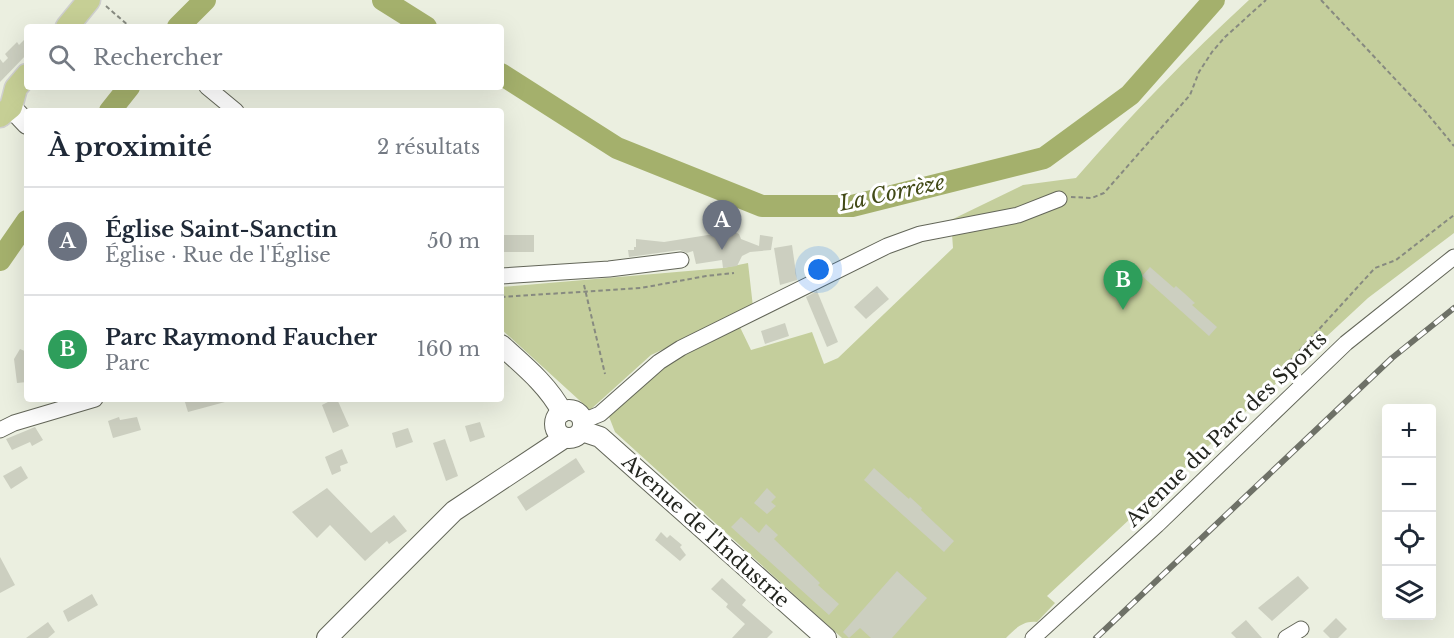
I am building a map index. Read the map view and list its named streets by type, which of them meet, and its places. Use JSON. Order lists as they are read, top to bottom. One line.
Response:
{"streets":{"main road":["Avenue de l'Industrie"],"street":["Avenue du Parc des Sports"]},"water":["La Corrèze"],"page":{"search":"Rechercher","heading":["À proximité","2 résultats"],"list":[{"mark":"A","name":"Église Saint-Sanctin","note":"Église · Rue de l'Église","value":"50 m"},{"mark":"B","name":"Parc Raymond Faucher","note":"Parc","value":"160 m"}],"pins":["A","B"],"map_buttons":["+","−"]}}
